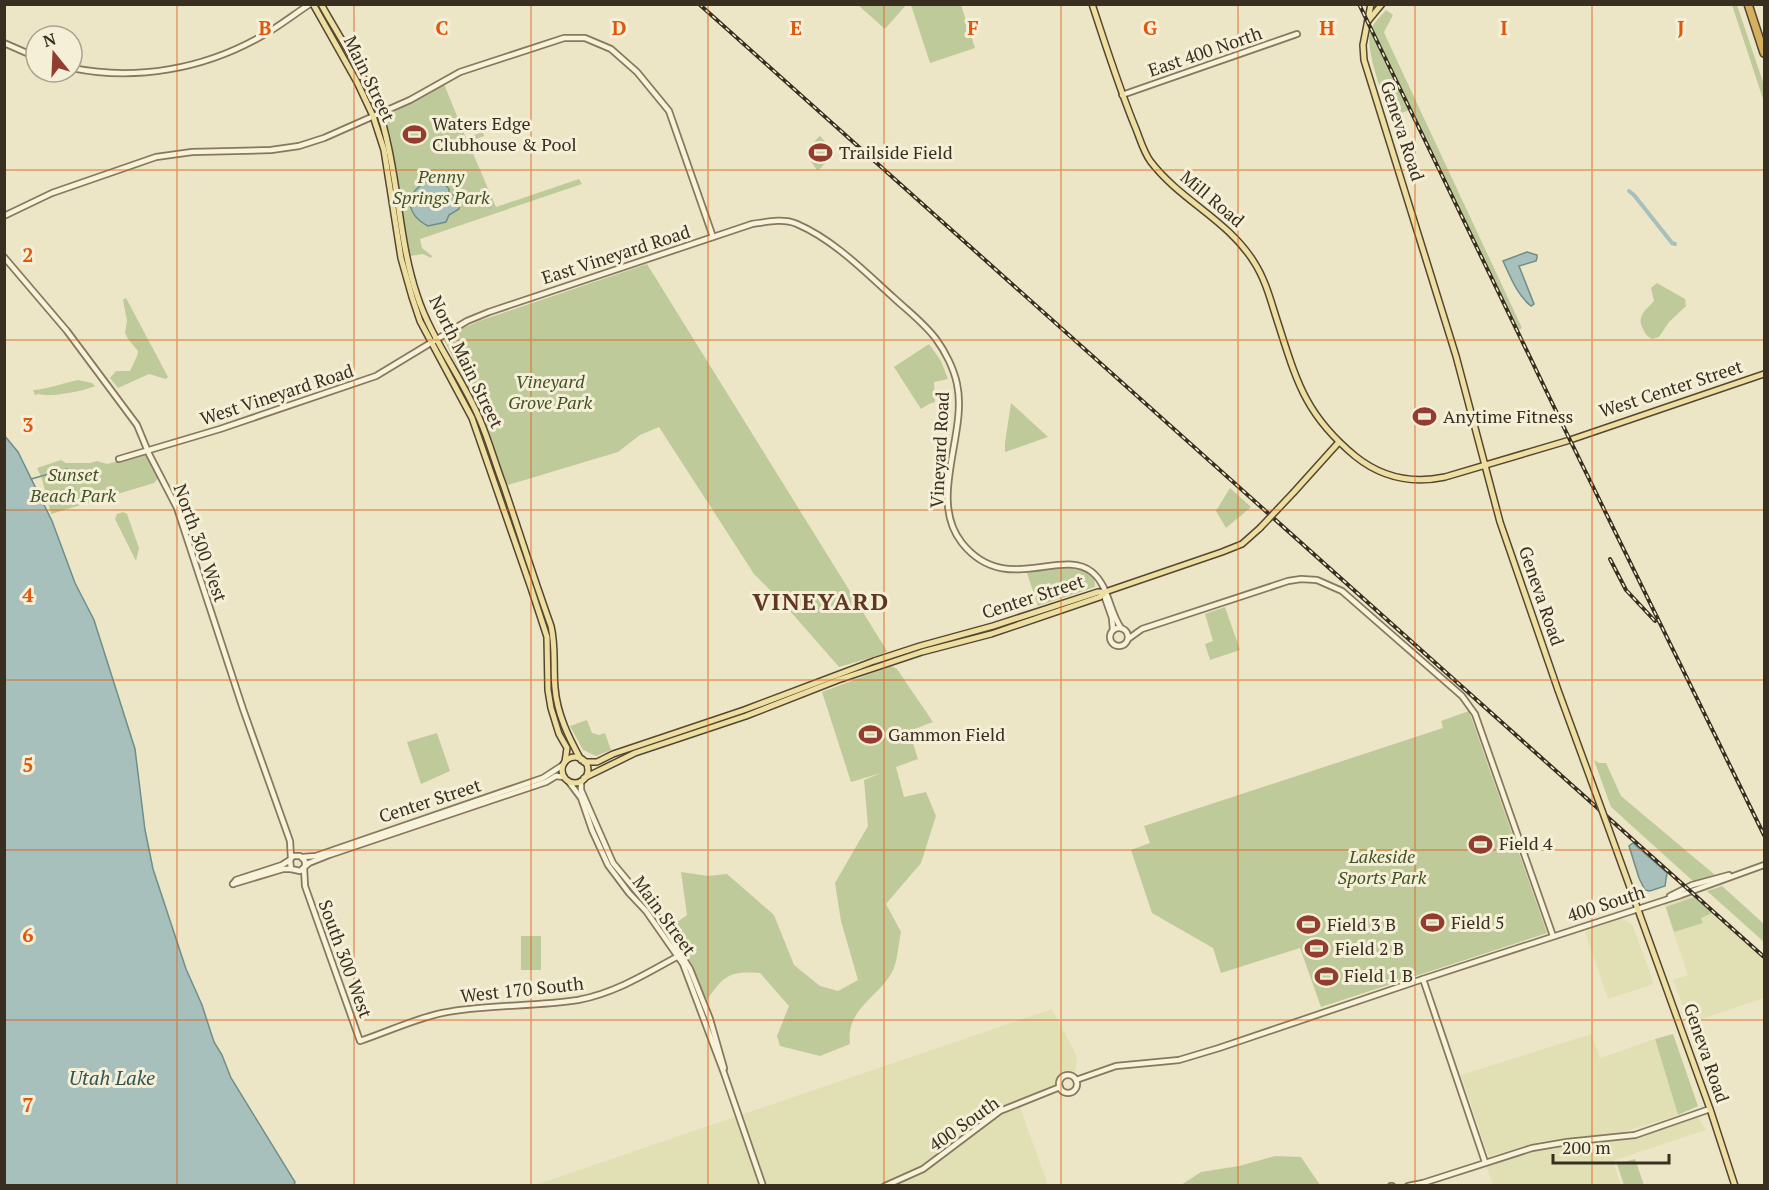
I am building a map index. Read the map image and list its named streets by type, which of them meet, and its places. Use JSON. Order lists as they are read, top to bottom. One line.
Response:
{"streets":{"main road":["Main Street","Geneva Road","Mill Road","North Main Street","West Center Street","Center Street"],"street":["East 400 North","East Vineyard Road","West Vineyard Road","Vineyard Road","North 300 West","400 South","South 300 West","West 170 South"]},"crossings":[["East 400 North","Mill Road"],["Main Street","East Vineyard Road"],["Main Street","North Main Street"],["Main Street","West Vineyard Road"],["Main Street","Center Street"],["Main Street","West 170 South"],["Geneva Road","Mill Road"],["Geneva Road","West Center Street"],["Geneva Road","400 South"],["Mill Road","West Center Street"],["East Vineyard Road","North Main Street"],["East Vineyard Road","West Vineyard Road"],["East Vineyard Road","Vineyard Road"],["North Main Street","West Vineyard Road"],["North Main Street","Center Street"],["West Vineyard Road","North 300 West"],["Vineyard Road","Center Street"],["North 300 West","Center Street"],["North 300 West","South 300 West"],["Center Street","South 300 West"],["South 300 West","West 170 South"]],"districts":["VINEYARD"],"water":["Utah Lake"],"parks":["Penny Springs Park","Vineyard Grove Park","Sunset Beach Park","Lakeside Sports Park"],"places":{"sports":["Waters Edge Clubhouse & Pool","Trailside Field","Anytime Fitness","Gammon Field","Field 4","Field 5","Field 3 B","Field 2 B","Field 1 B"]},"scale_bar":"200 m","north":"top","grid":{"columns":["B","C","D","E","F","G","H","I","J"],"rows":["2","3","4","5","6","7"]}}
